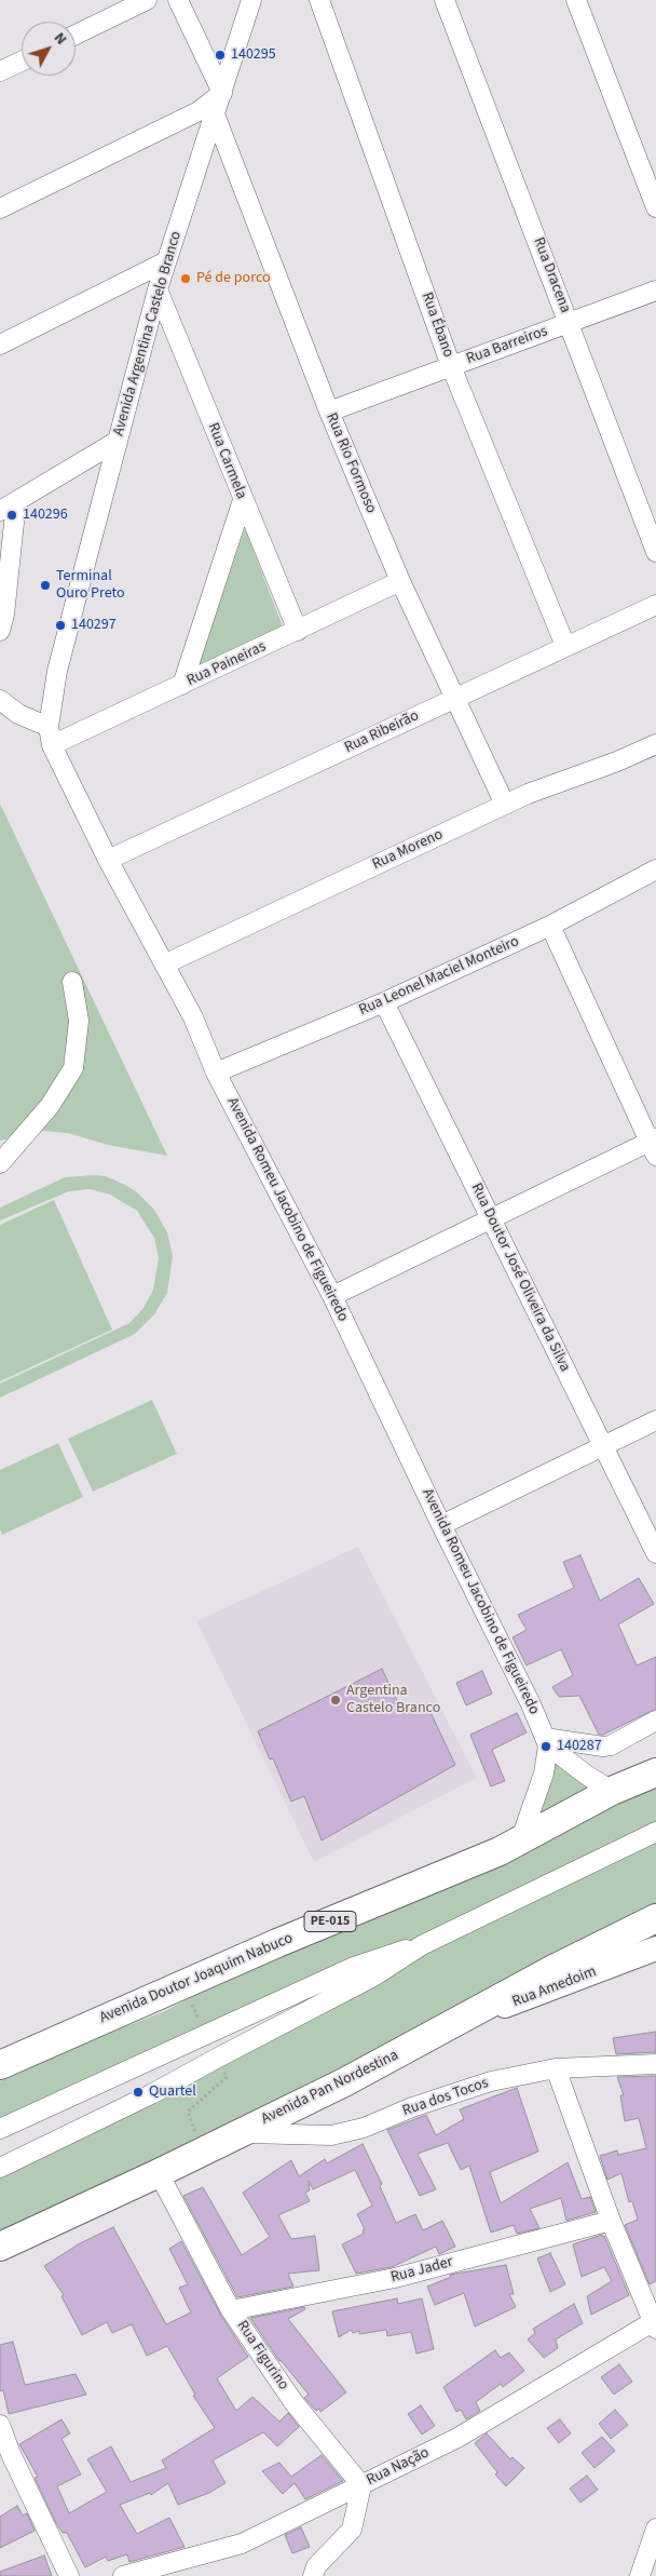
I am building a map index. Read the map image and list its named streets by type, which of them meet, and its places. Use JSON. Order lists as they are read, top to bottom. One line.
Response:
{"streets":{"highway":["PE-015","Avenida Doutor Joaquim Nabuco","Avenida Pan Nordestina"],"main road":["Rua Amedoim"],"street":["Rua Dracena","Rua Ébano","Avenida Argentina Castelo Branco","Rua Barreiros","Rua Carmela","Rua Rio Formoso","Rua Paineiras","Rua Ribeirão","Rua Moreno","Rua Leonel Maciel Monteiro","Avenida Romeu Jacobino de Figueiredo","Rua Doutor José Oliveira da Silva","Rua dos Tocos","Rua Jader","Rua Figurino","Rua Nação"]},"crossings":[["Rua Dracena","Rua Barreiros"],["Rua Ébano","Rua Barreiros"],["Rua Ébano","Rua Ribeirão"],["Avenida Argentina Castelo Branco","Rua Carmela"],["Avenida Argentina Castelo Branco","Rua Rio Formoso"],["Avenida Argentina Castelo Branco","Avenida Romeu Jacobino de Figueiredo"],["Rua Barreiros","Rua Rio Formoso"],["Rua Carmela","Rua Paineiras"],["Rua Rio Formoso","Rua Paineiras"],["Rua Rio Formoso","Rua Ribeirão"],["Rua Rio Formoso","Rua Moreno"],["Rua Paineiras","Avenida Romeu Jacobino de Figueiredo"],["Rua Ribeirão","Avenida Romeu Jacobino de Figueiredo"],["Rua Moreno","Avenida Romeu Jacobino de Figueiredo"],["Rua Leonel Maciel Monteiro","Avenida Romeu Jacobino de Figueiredo"],["Rua Leonel Maciel Monteiro","Rua Doutor José Oliveira da Silva"],["Avenida Romeu Jacobino de Figueiredo","Avenida Doutor Joaquim Nabuco"],["Rua Amedoim","Avenida Pan Nordestina"],["Avenida Pan Nordestina","Rua dos Tocos"],["Avenida Pan Nordestina","Rua Figurino"],["Rua Jader","Rua Figurino"],["Rua Figurino","Rua Nação"]],"places":["140295","Pé de porco","140296","Terminal Ouro Preto","140297","Argentina Castelo Branco","140287","Quartel"],"north":"top right"}
